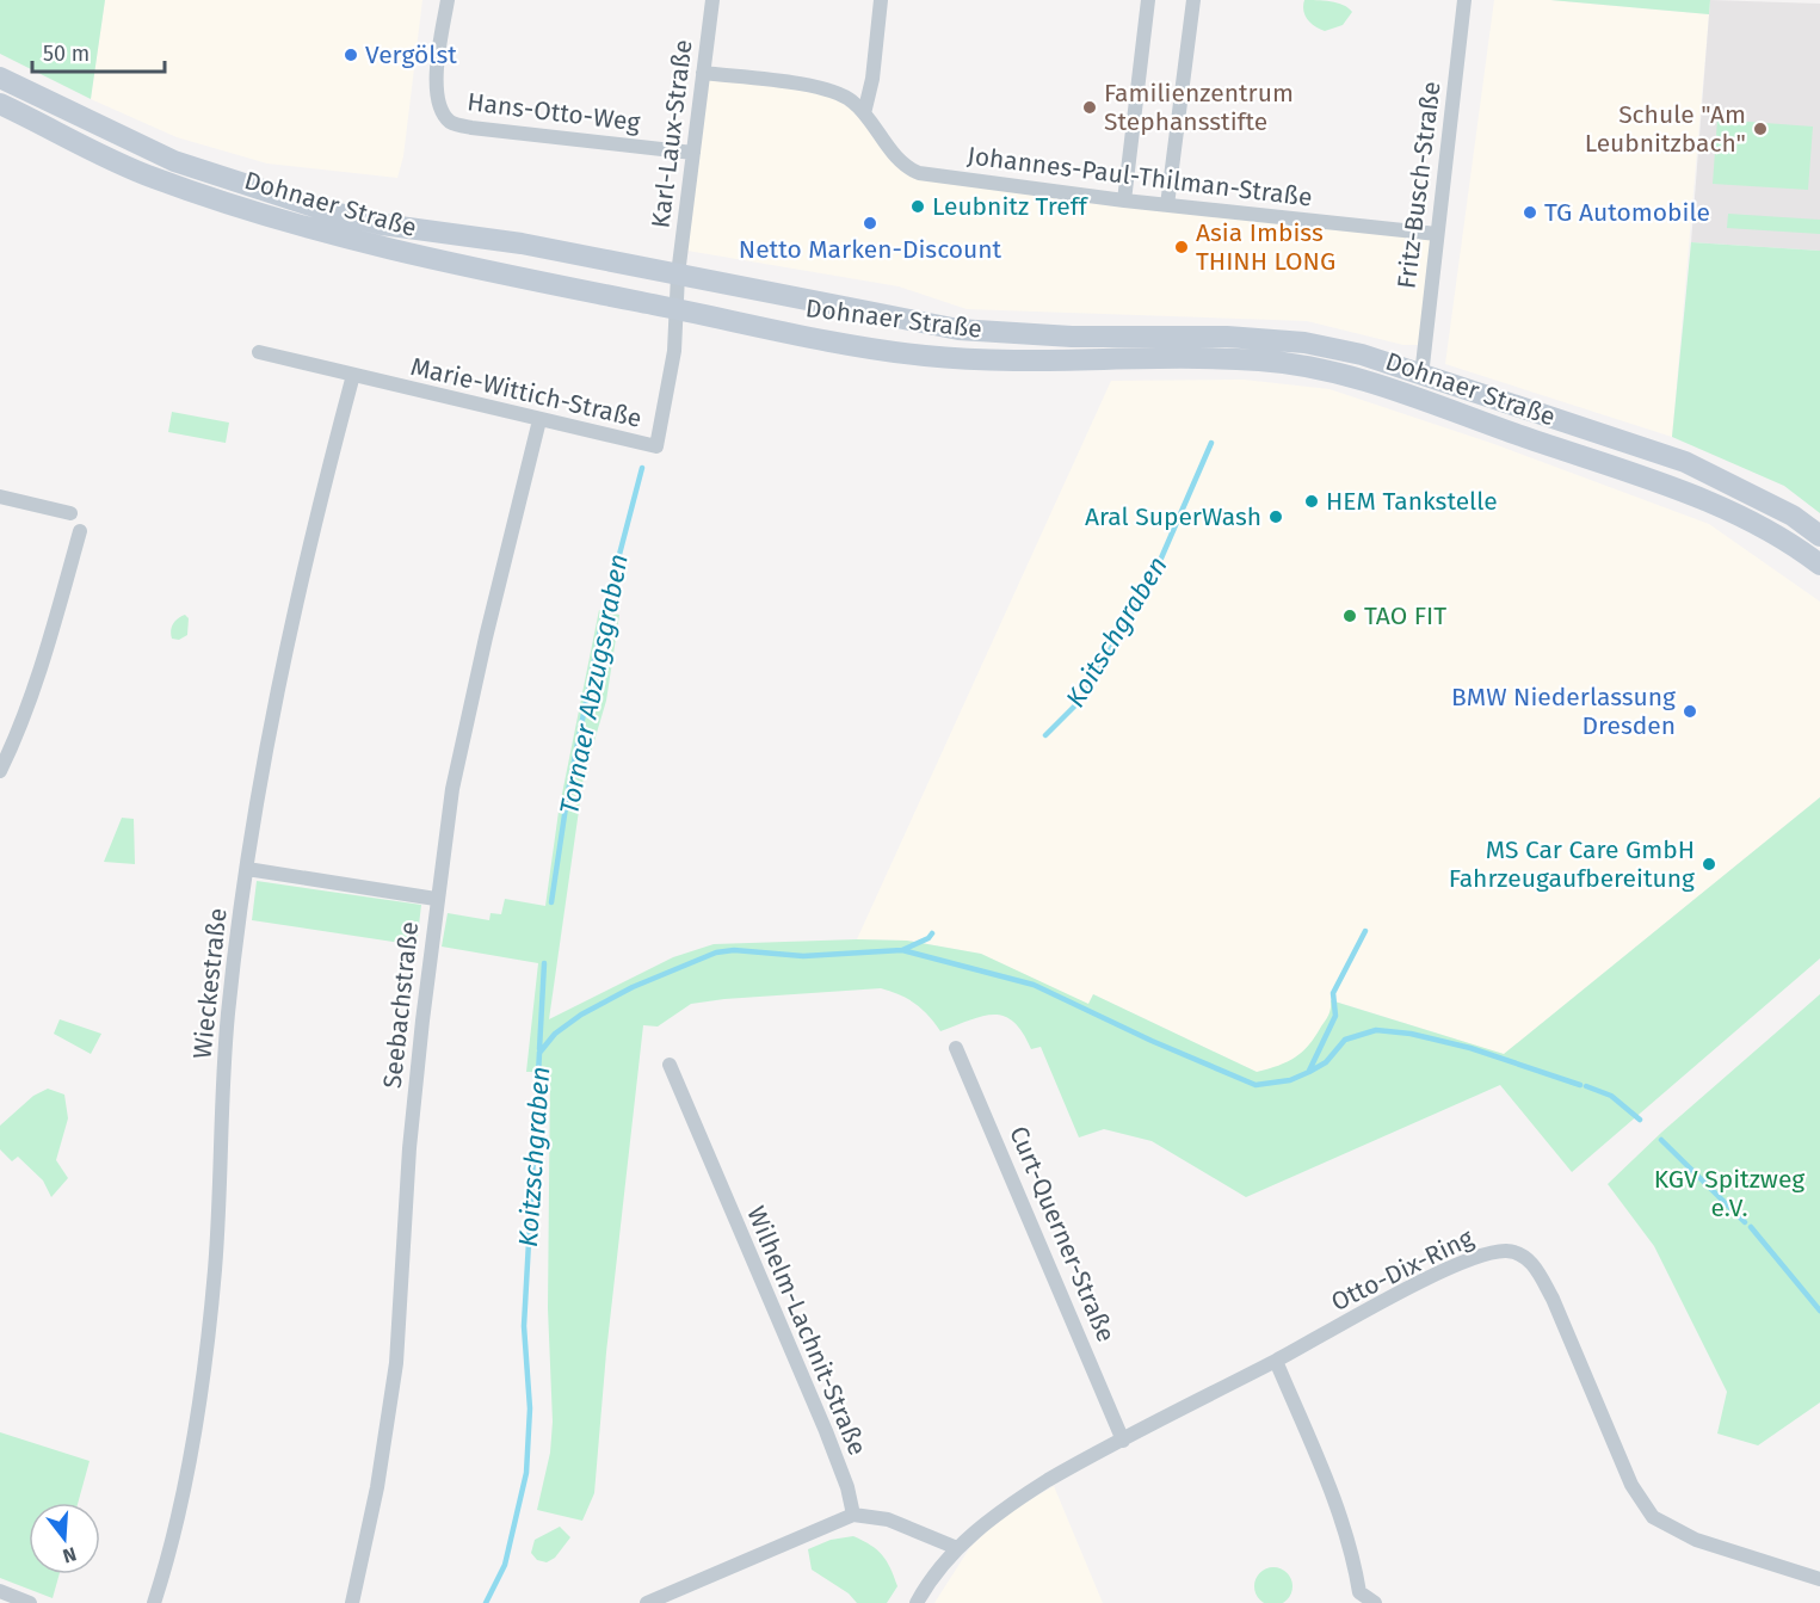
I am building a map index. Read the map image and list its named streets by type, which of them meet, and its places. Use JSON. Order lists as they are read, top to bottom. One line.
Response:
{"streets":{"main road":["Dohnaer Straße"],"street":["Hans-Otto-Weg","Karl-Laux-Straße","Johannes-Paul-Thilman-Straße","Fritz-Busch-Straße","Marie-Wittich-Straße","Wieckestraße","Seebachstraße","Curt-Querner-Straße","Otto-Dix-Ring","Wilhelm-Lachnit-Straße"]},"crossings":[["Hans-Otto-Weg","Karl-Laux-Straße"],["Karl-Laux-Straße","Johannes-Paul-Thilman-Straße"],["Karl-Laux-Straße","Dohnaer Straße"],["Karl-Laux-Straße","Marie-Wittich-Straße"],["Johannes-Paul-Thilman-Straße","Fritz-Busch-Straße"],["Fritz-Busch-Straße","Dohnaer Straße"],["Dohnaer Straße","Marie-Wittich-Straße"],["Marie-Wittich-Straße","Wieckestraße"],["Marie-Wittich-Straße","Seebachstraße"],["Curt-Querner-Straße","Otto-Dix-Ring"]],"water":["Koitschgraben","Tornaer Abzugsgraben","Koitzschgraben"],"parks":["KGV Spitzweg e.V."],"places":["Vergölst","Familienzentrum Stephansstifte","Schule \"Am Leubnitzbach\"","Leubnitz Treff","TG Automobile","Netto Marken-Discount","Asia Imbiss THINH LONG","HEM Tankstelle","Aral SuperWash","TAO FIT","BMW Niederlassung Dresden","MS Car Care GmbH Fahrzeugaufbereitung"],"scale_bar":"50 m","north":"bottom"}
